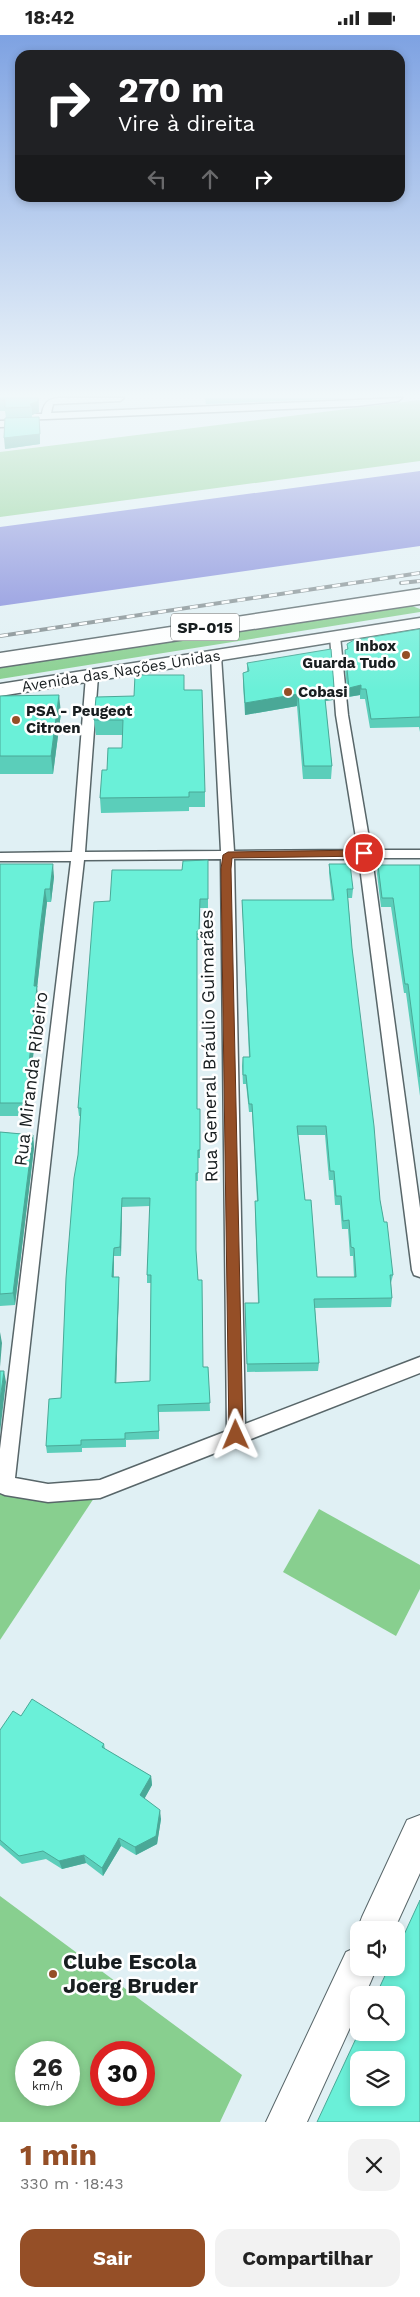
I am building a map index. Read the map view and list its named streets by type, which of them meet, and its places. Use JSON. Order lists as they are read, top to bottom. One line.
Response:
{"streets":{"highway":["SP-015","Avenida das Nações Unidas"],"street":["Rua General Bráulio Guimarães","Rua Miranda Ribeiro"]},"crossings":[["Avenida das Nações Unidas","Rua General Bráulio Guimarães"],["Avenida das Nações Unidas","Rua Miranda Ribeiro"]],"places":["Inbox Guarda Tudo","Cobasi","PSA - Peugeot Citroen","Clube Escola Joerg Bruder"],"page":{"status":"18:42","turn":["270 m","Vire à direita"],"speed":"26 km/h","limit":"30","heading":["1 min","330 m · 18:43"],"buttons":["Sair","Compartilhar"]}}
